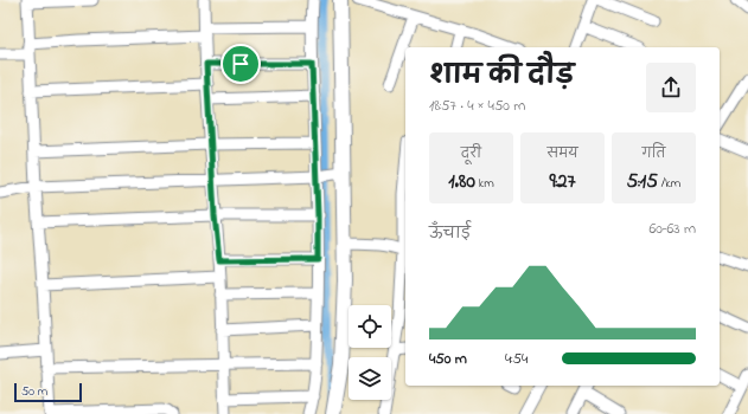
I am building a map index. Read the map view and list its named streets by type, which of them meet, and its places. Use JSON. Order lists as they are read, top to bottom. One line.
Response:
{"scale_bar":"50 m","page":{"heading":["शाम की दौड़","18:57 · 4 × 450 m"],"stats":[["दूरी","1.80 km"],["समय","9:27"],["गति","5:15 /km"]],"chart":["ऊँचाई","60–63 m"],"list":[{"name":"450 m","note":"4:54"}],"scale":"50 m"}}
